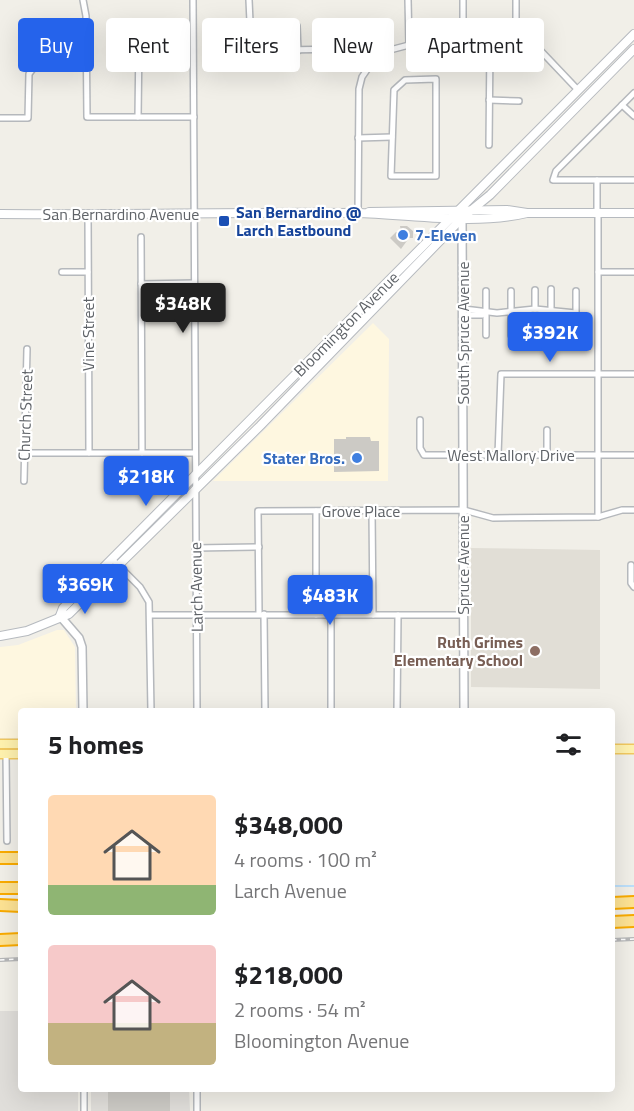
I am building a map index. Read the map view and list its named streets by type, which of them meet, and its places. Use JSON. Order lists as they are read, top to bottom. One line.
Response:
{"streets":{"main road":["San Bernardino Avenue","Bloomington Avenue"],"street":["South Spruce Avenue","Vine Street","Church Street","West Mallory Drive","Grove Place","Spruce Avenue","Larch Avenue"]},"crossings":[["San Bernardino Avenue","Vine Street"],["San Bernardino Avenue","Larch Avenue"],["Bloomington Avenue","South Spruce Avenue"],["Bloomington Avenue","Larch Avenue"],["South Spruce Avenue","West Mallory Drive"],["South Spruce Avenue","Spruce Avenue"],["West Mallory Drive","Spruce Avenue"],["Grove Place","Spruce Avenue"]],"places":{"transit":["San Bernardino @ Larch Eastbound"],"other":["7-Eleven","Stater Bros.","Ruth Grimes Elementary School"]},"page":{"chip":["Buy","Rent","Filters","New","Apartment"],"price":["$348K","$392K","$218K","$369K","$483K"],"heading":"5 homes","list":[{"name":"$348,000","note":"4 rooms · 100 m² · Larch Avenue"},{"name":"$218,000","note":"2 rooms · 54 m² · Bloomington Avenue"}]}}
